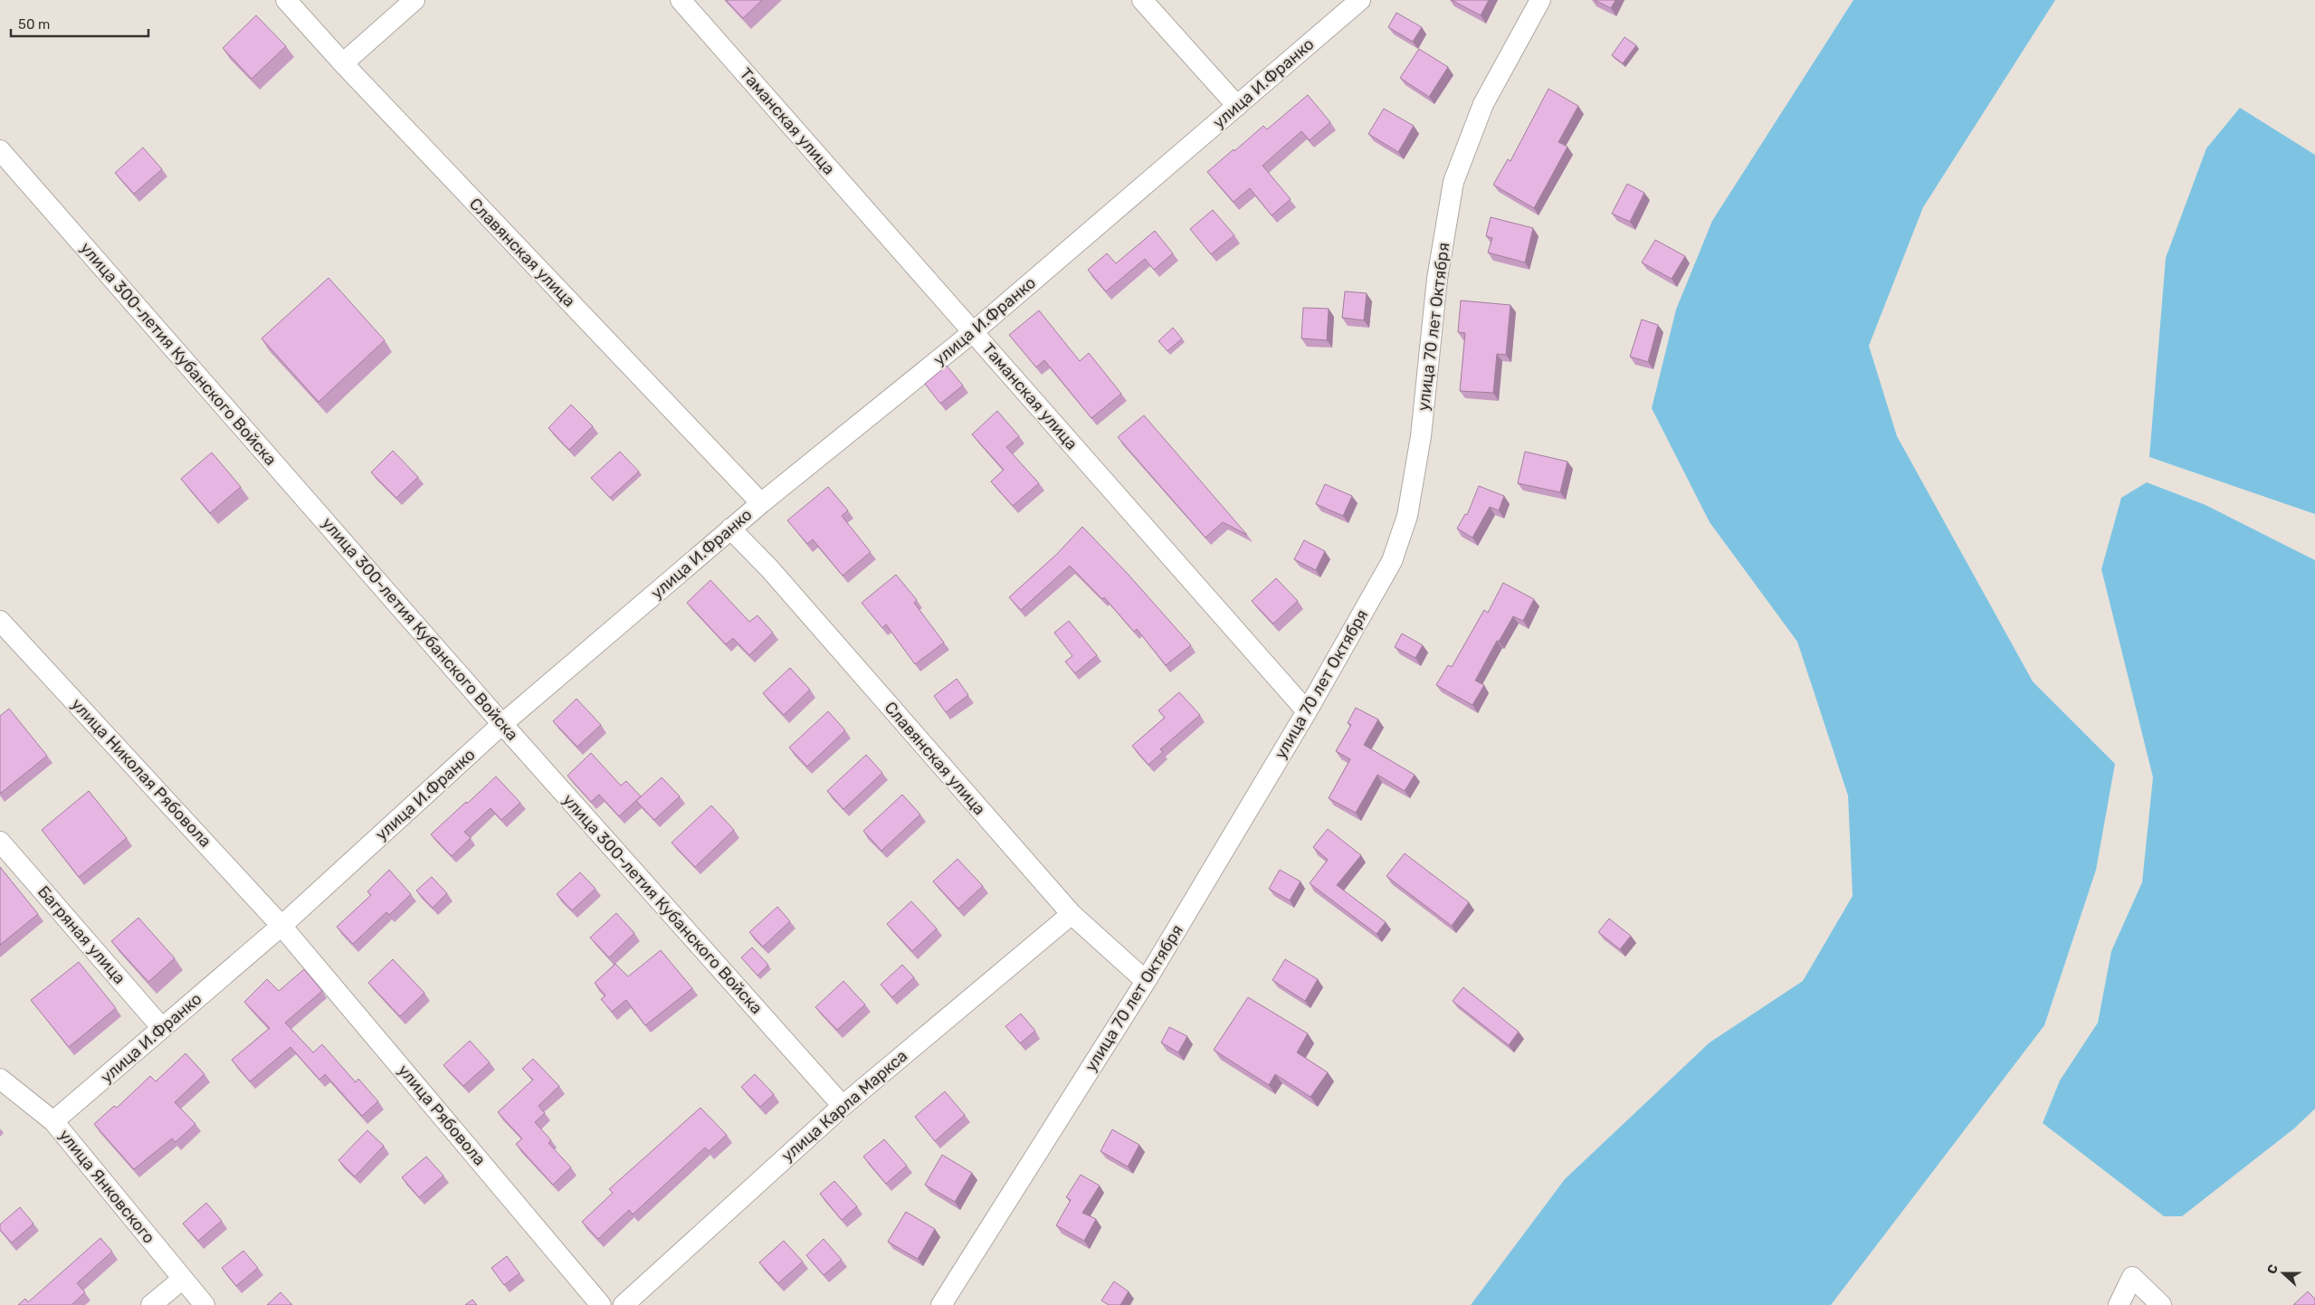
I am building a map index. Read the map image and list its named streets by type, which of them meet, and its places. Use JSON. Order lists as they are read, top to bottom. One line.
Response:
{"streets":{"street":["улица И.Франко","Таманская улица","Славянская улица","улица 70 лет Октября","улица 300-летия Кубанского Войска","улица Николая Рябовола","Багряная улица","улица Карла Маркса","улица Рябовола","улица Янковского"]},"crossings":[["улица И.Франко","Таманская улица"],["улица И.Франко","Славянская улица"],["улица И.Франко","улица 300-летия Кубанского Войска"],["улица И.Франко","улица Николая Рябовола"],["улица И.Франко","Багряная улица"],["улица И.Франко","улица Рябовола"],["улица И.Франко","улица Янковского"],["Таманская улица","улица 70 лет Октября"],["Славянская улица","улица 70 лет Октября"],["Славянская улица","улица Карла Маркса"],["улица 300-летия Кубанского Войска","улица Карла Маркса"],["улица Николая Рябовола","улица Рябовола"]],"scale_bar":"50 m","north":"left"}
